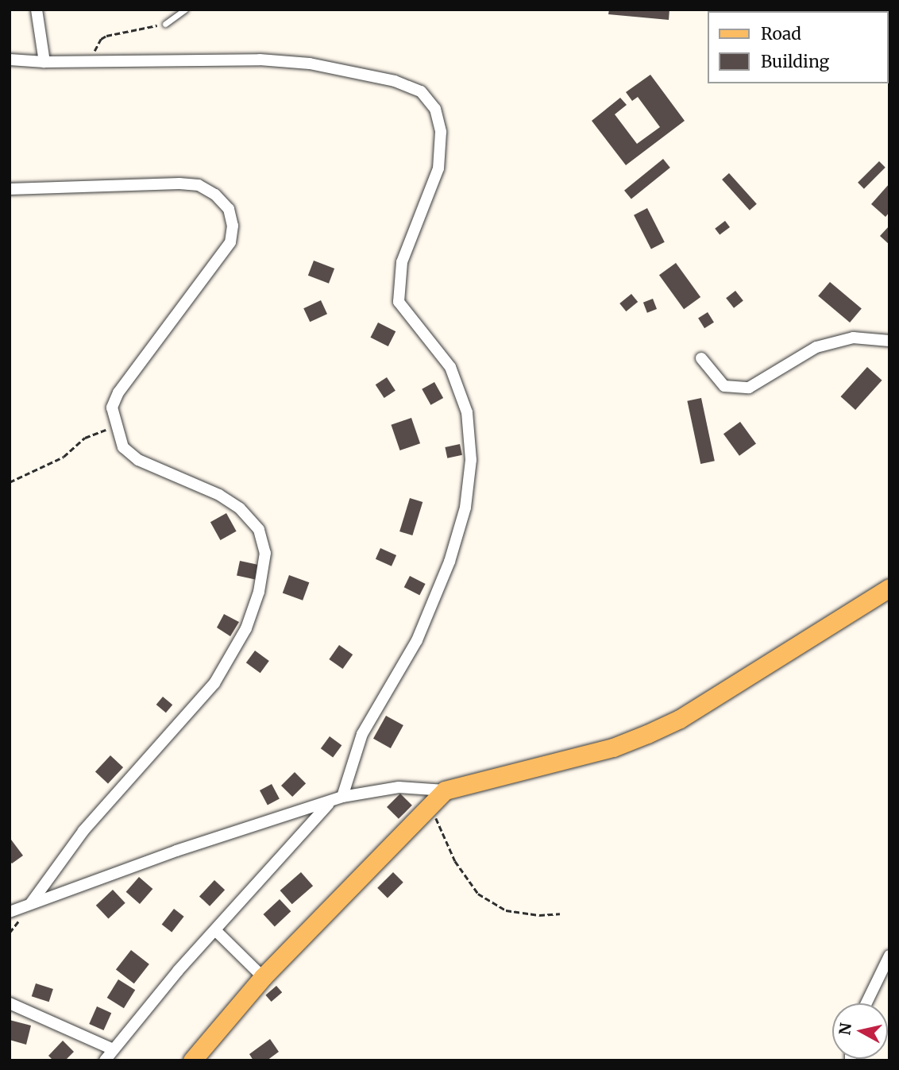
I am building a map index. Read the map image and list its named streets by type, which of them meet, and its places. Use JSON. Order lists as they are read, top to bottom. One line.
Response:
{"legend":["Road","Building"],"north":"left"}
